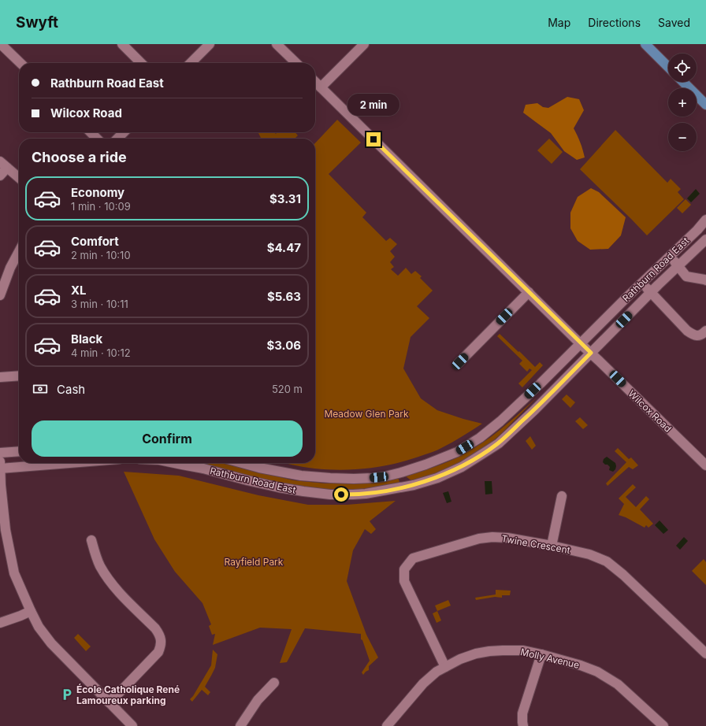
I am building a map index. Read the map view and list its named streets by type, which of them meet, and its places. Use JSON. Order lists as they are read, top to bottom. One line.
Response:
{"streets":{"street":["Rathburn Road East","Wilcox Road","Twine Crescent","Molly Avenue"]},"crossings":[["Rathburn Road East","Wilcox Road"],["Twine Crescent","Molly Avenue"]],"parks":["Meadow Glen Park","Rayfield Park"],"places":{"parking":["École Catholique René Lamoureux parking"]},"page":{"header":"Swyft","nav":["Map","Directions","Saved"],"map_buttons":["+","−"],"banner":["Rathburn Road East","Wilcox Road"],"bubble":"2 min","heading":"Choose a ride","list":[{"name":"Economy","note":"1 min · 10:09","value":"$3.31"},{"name":"Comfort","note":"2 min · 10:10","value":"$4.47"},{"name":"XL","note":"3 min · 10:11","value":"$5.63"},{"name":"Black","note":"4 min · 10:12","value":"$3.06"}],"pay":["Cash","520 m"],"buttons":"Confirm"}}
